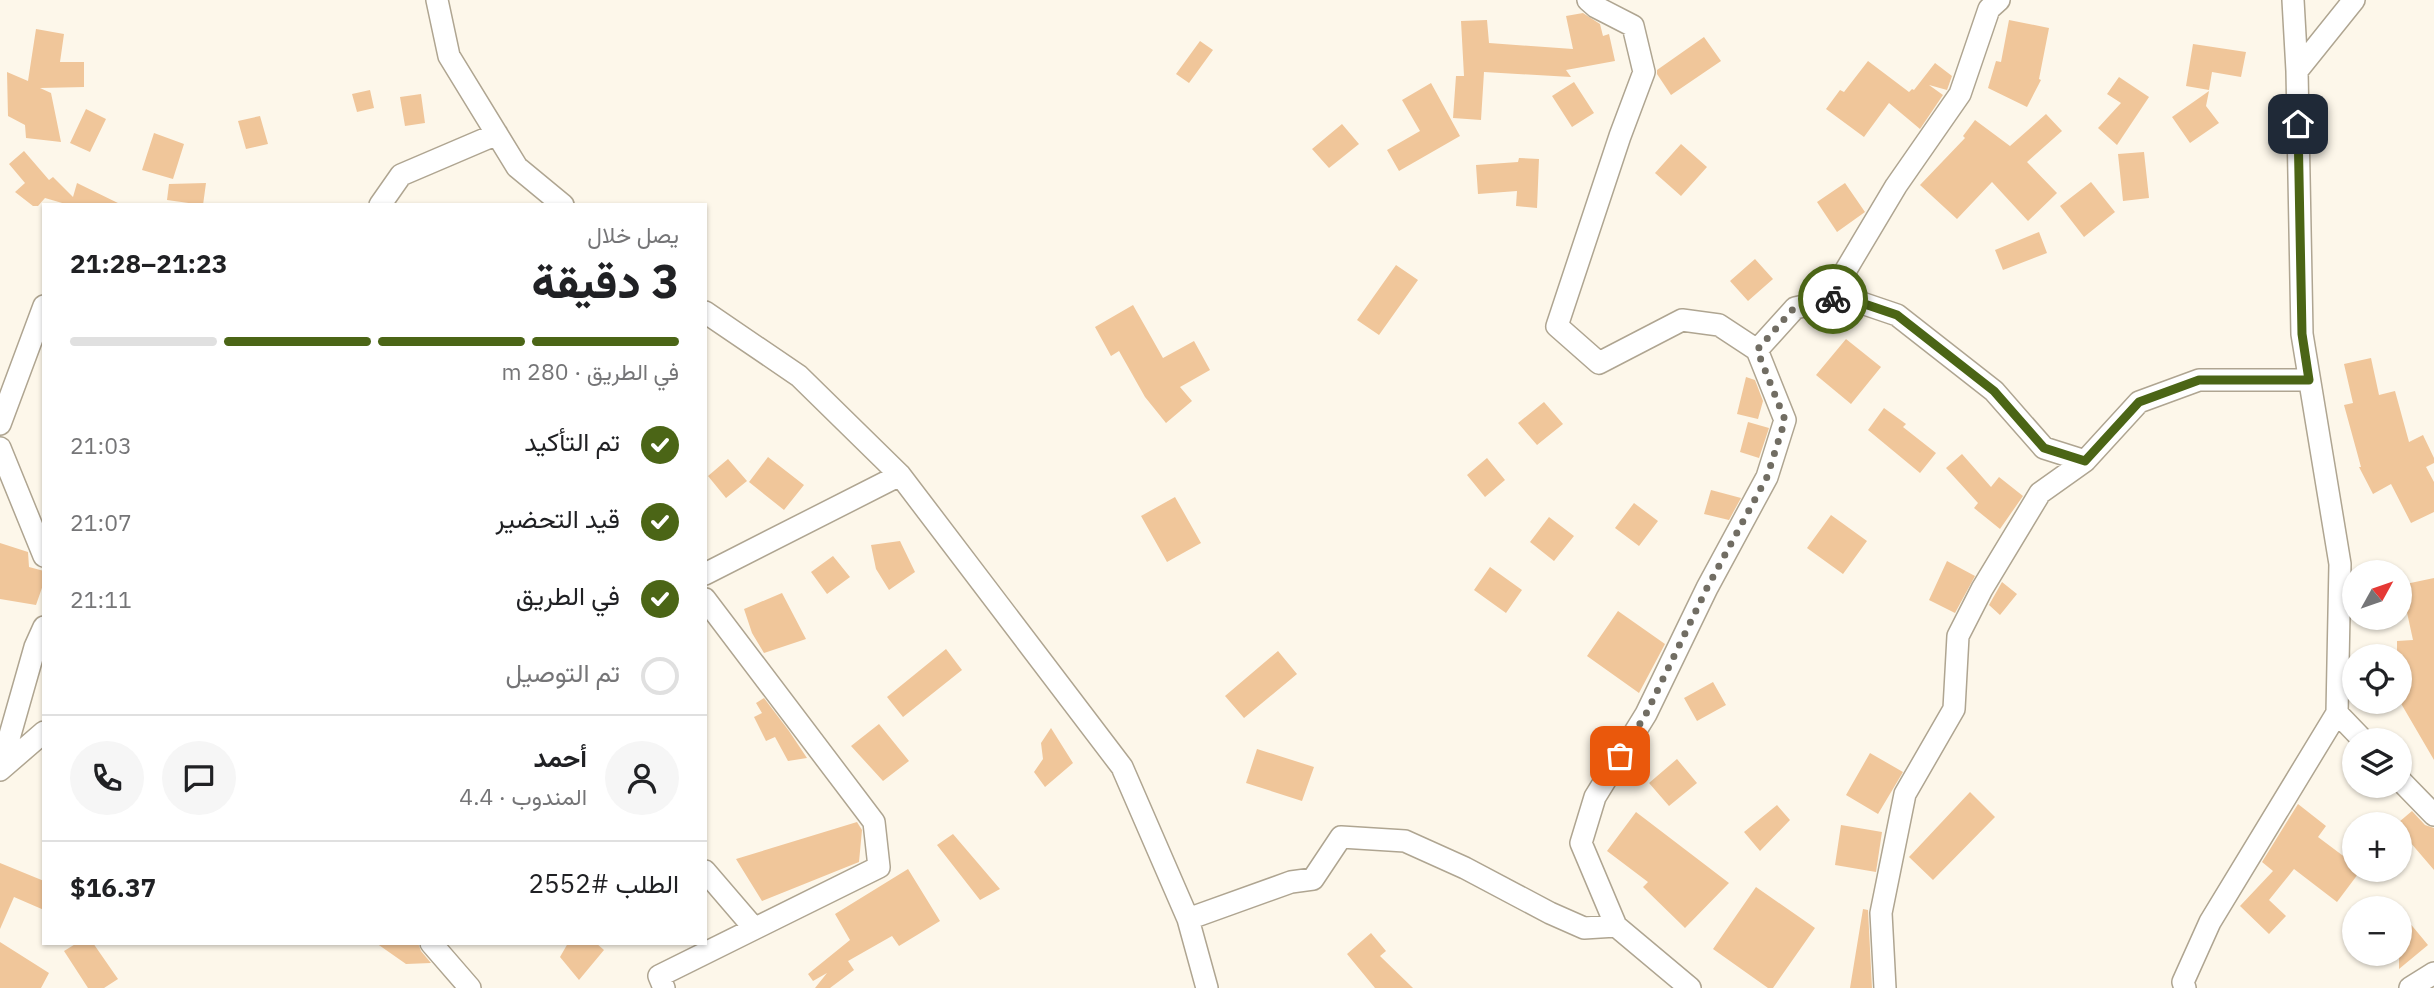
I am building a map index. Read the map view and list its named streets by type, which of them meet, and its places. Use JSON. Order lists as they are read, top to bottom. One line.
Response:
{"north":"top right","page":{"heading":["3 دقيقة","يصل خلال","21:23–21:28"],"panel":["أحمد","المندوب · 4.4","الطلب #2552","$16.37"],"bar":"في الطريق · 280 m","list":[["تم التأكيد","21:03"],["قيد التحضير","21:07"],["في الطريق","21:11"],"تم التوصيل"],"map_buttons":["+","−"]}}
